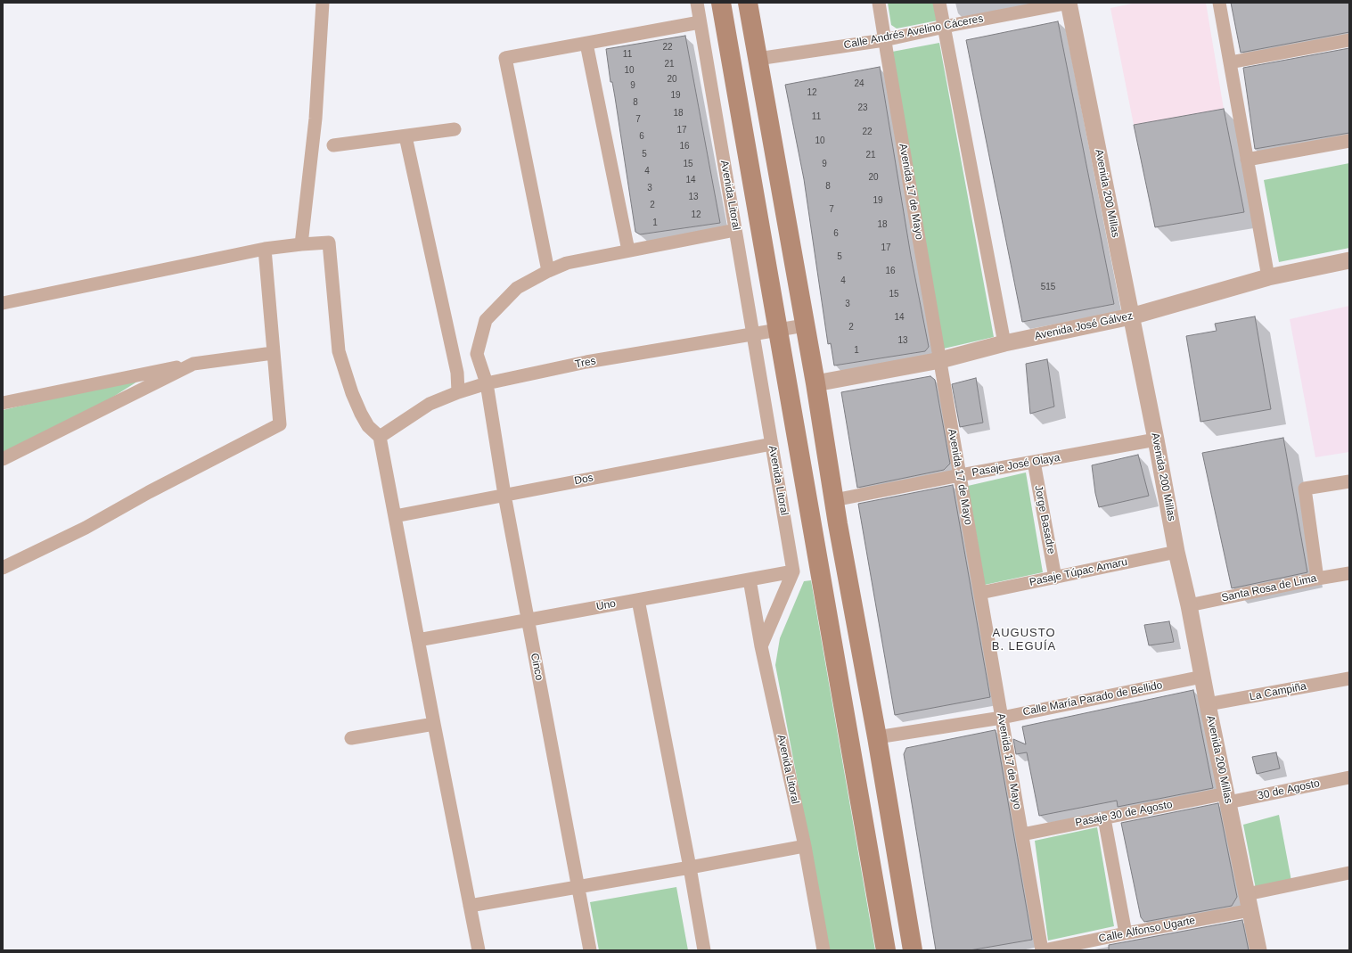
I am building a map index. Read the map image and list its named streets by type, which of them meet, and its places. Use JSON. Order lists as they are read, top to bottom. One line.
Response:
{"streets":{"street":["Calle Andrés Avelino Cáceres","Avenida 17 de Mayo","Avenida 200 Millas","Avenida Litoral","Avenida José Gálvez","Tres","Pasaje José Olaya","Dos","Jorge Basadre","Pasaje Túpac Amaru","Santa Rosa de Lima","Uno","Cinco","La Campiña","Calle María Parado de Bellido","30 de Agosto","Pasaje 30 de Agosto","Calle Alfonso Ugarte"]},"crossings":[["Calle Andrés Avelino Cáceres","Avenida 17 de Mayo"],["Calle Andrés Avelino Cáceres","Avenida 200 Millas"],["Avenida 17 de Mayo","Avenida José Gálvez"],["Avenida 17 de Mayo","Pasaje José Olaya"],["Avenida 17 de Mayo","Pasaje Túpac Amaru"],["Avenida 17 de Mayo","Calle María Parado de Bellido"],["Avenida 17 de Mayo","Pasaje 30 de Agosto"],["Avenida 17 de Mayo","Calle Alfonso Ugarte"],["Avenida 200 Millas","Avenida José Gálvez"],["Avenida 200 Millas","Pasaje José Olaya"],["Avenida 200 Millas","Pasaje Túpac Amaru"],["Avenida 200 Millas","Santa Rosa de Lima"],["Avenida 200 Millas","La Campiña"],["Avenida 200 Millas","Calle María Parado de Bellido"],["Avenida 200 Millas","30 de Agosto"],["Avenida 200 Millas","Pasaje 30 de Agosto"],["Avenida 200 Millas","Calle Alfonso Ugarte"],["Avenida Litoral","Tres"],["Avenida Litoral","Dos"],["Avenida Litoral","Uno"],["Avenida Litoral","Cinco"],["Tres","Cinco"],["Pasaje José Olaya","Jorge Basadre"],["Dos","Cinco"],["Jorge Basadre","Pasaje Túpac Amaru"],["Uno","Cinco"],["30 de Agosto","Pasaje 30 de Agosto"]],"districts":["AUGUSTO B. LEGUÍA"],"house_numbers":["22","11","21","10","20","24","9","12","19","8","23","18","11","7","17","22","6","10","16","5","21","15","9","4","20","14","8","3","13","19","2","7","12","1","18","6","17","5","16","4","515","15","3","14","2","13","1"]}
